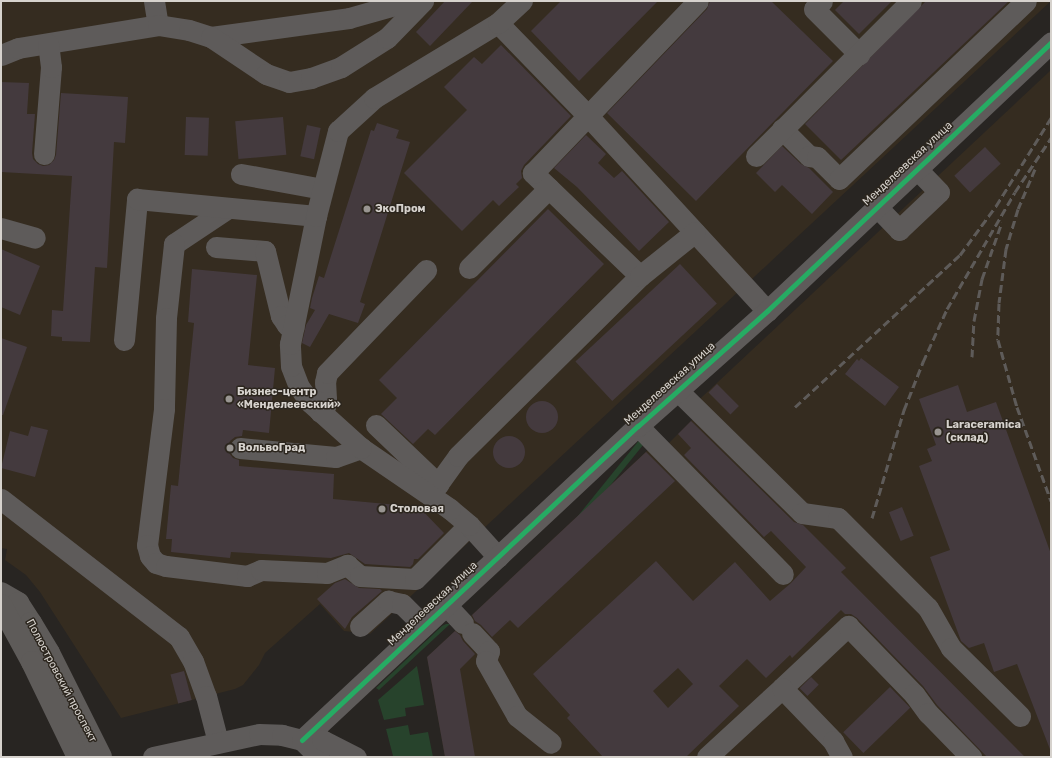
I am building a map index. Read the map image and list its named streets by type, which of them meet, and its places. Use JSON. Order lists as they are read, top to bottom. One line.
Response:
{"streets":{"main road":["Полюстровский проспект"],"street":["Менделеевская улица"]},"places":["ЭкоПром","Бизнес-центр «Менделеевский»","Laraceramica (склад)","ВольвоГрад","Столовая"]}
